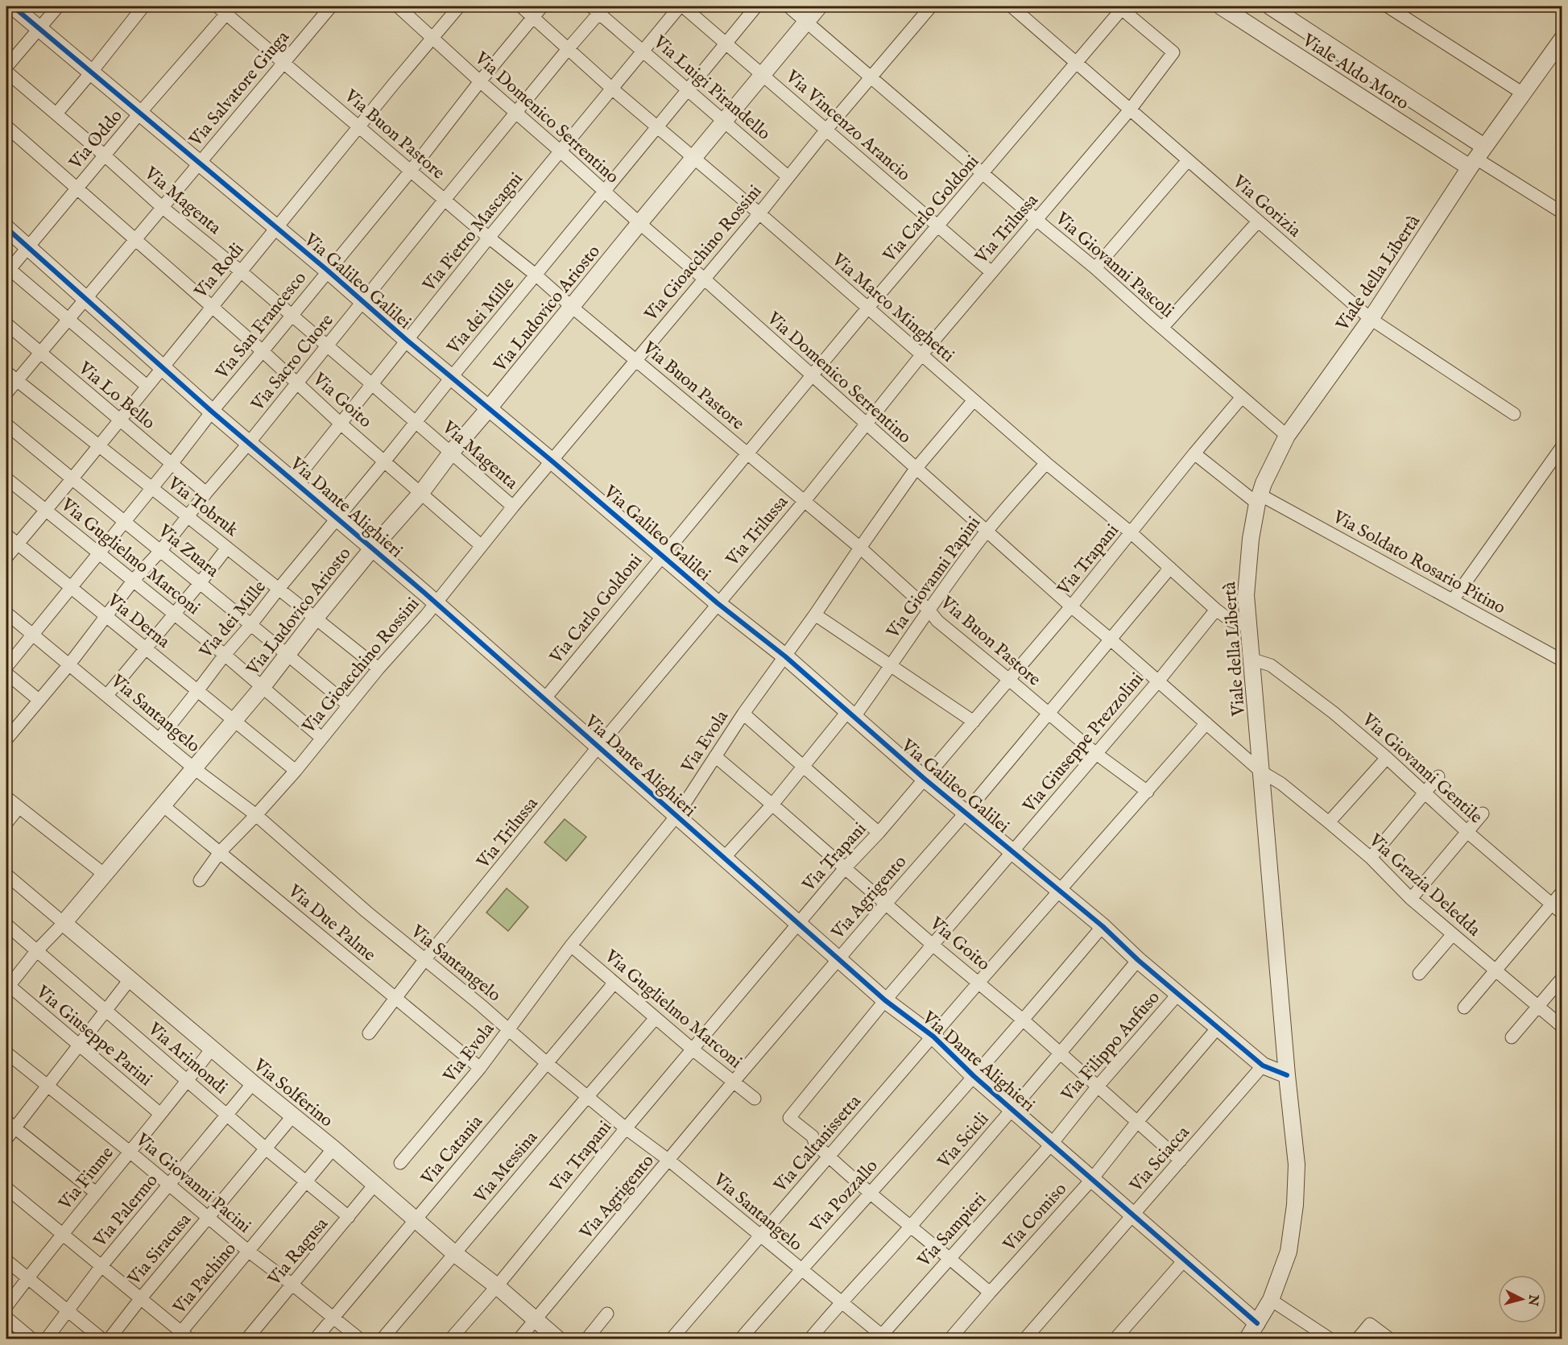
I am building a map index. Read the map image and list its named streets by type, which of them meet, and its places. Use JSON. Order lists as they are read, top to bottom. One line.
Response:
{"streets":{"street":["Viale Aldo Moro","Via Luigi Pirandello","Via Salvatore Giuga","Via Domenico Serrentino","Via Vincenzo Arancio","Via Buon Pastore","Via Oddo","Via Magenta","Via Gorizia","Via Carlo Goldoni","Via Trilussa","Via Pietro Mascagni","Via Gioacchino Rossini","Via Giovanni Pascoli","Via Rodi","Viale della Libertà","Via Galileo Galilei","Via Marco Minghetti","Via Ludovico Ariosto","Via dei Mille","Via San Francesco","Via Sacro Cuore","Via Lo Bello","Via Goito","Via Tobruk","Via Dante Alighieri","Via Zuara","Via Guglielmo Marconi","Via Trapani","Via Soldato Rosario Pitino","Via Giovanni Papini","Via Derna","Via Santangelo","Via Evola","Via Giuseppe Prezzolini","Via Giovanni Gentile","Via Grazia Deledda","Via Agrigento","Via Due Palme","Via Giuseppe Parini","Via Filippo Anfuso","Via Arimondi","Via Solferino","Via Scicli","Via Caltanissetta","Via Catania","Via Sciacca","Via Messina","Via Fiume","Via Giovanni Pacini","Via Pozzallo","Via Palermo","Via Comiso","Via Sampieri","Via Siracusa","Via Ragusa","Via Pachino"]},"crossings":[["Viale Aldo Moro","Viale della Libertà"],["Via Luigi Pirandello","Via Pietro Mascagni"],["Via Luigi Pirandello","Via Gioacchino Rossini"],["Via Luigi Pirandello","Via Ludovico Ariosto"],["Via Luigi Pirandello","Via dei Mille"],["Via Luigi Pirandello","Via Sacro Cuore"],["Via Salvatore Giuga","Via Buon Pastore"],["Via Salvatore Giuga","Via Magenta"],["Via Salvatore Giuga","Via Galileo Galilei"],["Via Salvatore Giuga","Via Lo Bello"],["Via Salvatore Giuga","Via Goito"],["Via Salvatore Giuga","Via Tobruk"],["Via Salvatore Giuga","Via Dante Alighieri"],["Via Domenico Serrentino","Via Carlo Goldoni"],["Via Domenico Serrentino","Via Trilussa"],["Via Domenico Serrentino","Via Pietro Mascagni"],["Via Domenico Serrentino","Via Gioacchino Rossini"],["Via Domenico Serrentino","Via Rodi"],["Via Domenico Serrentino","Viale della Libertà"],["Via Domenico Serrentino","Via Ludovico Ariosto"],["Via Domenico Serrentino","Via dei Mille"],["Via Domenico Serrentino","Via San Francesco"],["Via Domenico Serrentino","Via Sacro Cuore"],["Via Domenico Serrentino","Via Trapani"],["Via Domenico Serrentino","Via Giovanni Papini"],["Via Domenico Serrentino","Via Evola"],["Via Domenico Serrentino","Via Giuseppe Prezzolini"],["Via Domenico Serrentino","Via Grazia Deledda"],["Via Domenico Serrentino","Via Agrigento"],["Via Domenico Serrentino","Via Caltanissetta"],["Via Vincenzo Arancio","Via Carlo Goldoni"],["Via Vincenzo Arancio","Via Trilussa"],["Via Vincenzo Arancio","Via Pietro Mascagni"],["Via Vincenzo Arancio","Via Gioacchino Rossini"],["Via Vincenzo Arancio","Via Ludovico Ariosto"],["Via Vincenzo Arancio","Via dei Mille"],["Via Buon Pastore","Via Oddo"],["Via Buon Pastore","Via Carlo Goldoni"],["Via Buon Pastore","Via Trilussa"],["Via Buon Pastore","Via Pietro Mascagni"],["Via Buon Pastore","Via Gioacchino Rossini"],["Via Buon Pastore","Via Rodi"],["Via Buon Pastore","Via Ludovico Ariosto"],["Via Buon Pastore","Via dei Mille"],["Via Buon Pastore","Via San Francesco"],["Via Buon Pastore","Via Sacro Cuore"],["Via Buon Pastore","Via Trapani"],["Via Buon Pastore","Via Giovanni Papini"],["Via Buon Pastore","Via Evola"],["Via Buon Pastore","Via Giuseppe Prezzolini"],["Via Buon Pastore","Via Agrigento"],["Via Buon Pastore","Via Caltanissetta"],["Via Oddo","Via Magenta"],["Via Oddo","Via Galileo Galilei"],["Via Oddo","Via Goito"],["Via Oddo","Via Dante Alighieri"],["Via Magenta","Via Pietro Mascagni"],["Via Magenta","Via Gioacchino Rossini"],["Via Magenta","Via Rodi"],["Via Magenta","Via Ludovico Ariosto"],["Via Magenta","Via dei Mille"],["Via Magenta","Via San Francesco"],["Via Magenta","Via Sacro Cuore"],["Via Gorizia","Via Carlo Goldoni"],["Via Gorizia","Via Trilussa"],["Via Gorizia","Viale della Libertà"],["Via Carlo Goldoni","Via Trilussa"],["Via Carlo Goldoni","Via Giovanni Pascoli"],["Via Carlo Goldoni","Via Galileo Galilei"],["Via Carlo Goldoni","Via Marco Minghetti"],["Via Carlo Goldoni","Via Dante Alighieri"],["Via Trilussa","Via Giovanni Pascoli"],["Via Trilussa","Via Galileo Galilei"],["Via Trilussa","Via Marco Minghetti"],["Via Trilussa","Via Dante Alighieri"],["Via Trilussa","Via Santangelo"],["Via Trilussa","Via Due Palme"],["Via Pietro Mascagni","Via Galileo Galilei"],["Via Pietro Mascagni","Via Marco Minghetti"],["Via Pietro Mascagni","Via Goito"],["Via Pietro Mascagni","Via Dante Alighieri"],["Via Gioacchino Rossini","Via Giovanni Pascoli"],["Via Gioacchino Rossini","Via Galileo Galilei"],["Via Gioacchino Rossini","Via Marco Minghetti"],["Via Gioacchino Rossini","Via Goito"],["Via Gioacchino Rossini","Via Tobruk"],["Via Gioacchino Rossini","Via Dante Alighieri"],["Via Gioacchino Rossini","Via Zuara"],["Via Gioacchino Rossini","Via Guglielmo Marconi"],["Via Gioacchino Rossini","Via Derna"],["Via Gioacchino Rossini","Via Santangelo"],["Via Gioacchino Rossini","Via Due Palme"],["Via Giovanni Pascoli","Viale della Libertà"],["Via Giovanni Pascoli","Via Ludovico Ariosto"],["Via Giovanni Pascoli","Via Trapani"],["Via Rodi","Via Galileo Galilei"],["Via Rodi","Via Lo Bello"],["Via Rodi","Via Goito"],["Via Rodi","Via Tobruk"],["Via Rodi","Via Dante Alighieri"],["Via Rodi","Via Zuara"],["Via Rodi","Via Guglielmo Marconi"],["Via Rodi","Via Derna"],["Viale della Libertà","Via Galileo Galilei"],["Viale della Libertà","Via Marco Minghetti"],["Viale della Libertà","Via Dante Alighieri"],["Viale della Libertà","Via Soldato Rosario Pitino"],["Viale della Libertà","Via Giovanni Gentile"],["Viale della Libertà","Via Grazia Deledda"],["Via Galileo Galilei","Via Ludovico Ariosto"],["Via Galileo Galilei","Via dei Mille"],["Via Galileo Galilei","Via San Francesco"],["Via Galileo Galilei","Via Sacro Cuore"],["Via Galileo Galilei","Via Trapani"],["Via Galileo Galilei","Via Giovanni Papini"],["Via Galileo Galilei","Via Evola"],["Via Galileo Galilei","Via Giuseppe Prezzolini"],["Via Galileo Galilei","Via Agrigento"],["Via Galileo Galilei","Via Filippo Anfuso"],["Via Galileo Galilei","Via Scicli"],["Via Galileo Galilei","Via Caltanissetta"],["Via Galileo Galilei","Via Sciacca"],["Via Galileo Galilei","Via Pozzallo"],["Via Galileo Galilei","Via Comiso"],["Via Marco Minghetti","Via Ludovico Ariosto"],["Via Marco Minghetti","Via dei Mille"],["Via Marco Minghetti","Via San Francesco"],["Via Marco Minghetti","Via Sacro Cuore"],["Via Marco Minghetti","Via Trapani"],["Via Marco Minghetti","Via Giovanni Papini"],["Via Marco Minghetti","Via Evola"],["Via Marco Minghetti","Via Giuseppe Prezzolini"],["Via Marco Minghetti","Via Agrigento"],["Via Ludovico Ariosto","Via Goito"],["Via Ludovico Ariosto","Via Tobruk"],["Via Ludovico Ariosto","Via Dante Alighieri"],["Via Ludovico Ariosto","Via Zuara"],["Via Ludovico Ariosto","Via Guglielmo Marconi"],["Via Ludovico Ariosto","Via Derna"],["Via Ludovico Ariosto","Via Santangelo"],["Via Ludovico Ariosto","Via Due Palme"],["Via Ludovico Ariosto","Via Giuseppe Parini"],["Via Ludovico Ariosto","Via Arimondi"],["Via Ludovico Ariosto","Via Solferino"],["Via dei Mille","Via Goito"],["Via dei Mille","Via Tobruk"],["Via dei Mille","Via Dante Alighieri"],["Via dei Mille","Via Zuara"],["Via dei Mille","Via Guglielmo Marconi"],["Via dei Mille","Via Derna"],["Via dei Mille","Via Santangelo"],["Via San Francesco","Via Lo Bello"],["Via San Francesco","Via Goito"],["Via San Francesco","Via Tobruk"],["Via San Francesco","Via Dante Alighieri"],["Via San Francesco","Via Zuara"],["Via San Francesco","Via Guglielmo Marconi"],["Via San Francesco","Via Derna"],["Via San Francesco","Via Santangelo"],["Via Sacro Cuore","Via Lo Bello"],["Via Sacro Cuore","Via Goito"],["Via Sacro Cuore","Via Tobruk"],["Via Sacro Cuore","Via Dante Alighieri"],["Via Sacro Cuore","Via Zuara"],["Via Sacro Cuore","Via Guglielmo Marconi"],["Via Sacro Cuore","Via Derna"],["Via Sacro Cuore","Via Santangelo"],["Via Goito","Via Trapani"],["Via Goito","Via Giovanni Papini"],["Via Goito","Via Evola"],["Via Goito","Via Giuseppe Prezzolini"],["Via Goito","Via Agrigento"],["Via Goito","Via Filippo Anfuso"],["Via Goito","Via Scicli"],["Via Goito","Via Caltanissetta"],["Via Goito","Via Sciacca"],["Via Goito","Via Pozzallo"],["Via Goito","Via Comiso"],["Via Dante Alighieri","Via Trapani"],["Via Dante Alighieri","Via Giovanni Papini"],["Via Dante Alighieri","Via Evola"],["Via Dante Alighieri","Via Giuseppe Prezzolini"],["Via Dante Alighieri","Via Agrigento"],["Via Dante Alighieri","Via Filippo Anfuso"],["Via Dante Alighieri","Via Scicli"],["Via Dante Alighieri","Via Caltanissetta"],["Via Dante Alighieri","Via Sciacca"],["Via Dante Alighieri","Via Pozzallo"],["Via Dante Alighieri","Via Comiso"],["Via Dante Alighieri","Via Sampieri"],["Via Guglielmo Marconi","Via Trapani"],["Via Guglielmo Marconi","Via Evola"],["Via Guglielmo Marconi","Via Agrigento"],["Via Guglielmo Marconi","Via Catania"],["Via Guglielmo Marconi","Via Messina"],["Via Trapani","Via Santangelo"],["Via Trapani","Via Solferino"],["Via Santangelo","Via Evola"],["Via Santangelo","Via Agrigento"],["Via Santangelo","Via Scicli"],["Via Santangelo","Via Caltanissetta"],["Via Santangelo","Via Catania"],["Via Santangelo","Via Messina"],["Via Santangelo","Via Pozzallo"],["Via Santangelo","Via Sampieri"],["Via Evola","Via Due Palme"],["Via Giuseppe Prezzolini","Via Caltanissetta"],["Via Agrigento","Via Solferino"],["Via Giuseppe Parini","Via Fiume"],["Via Filippo Anfuso","Via Sampieri"],["Via Arimondi","Via Fiume"],["Via Arimondi","Via Palermo"],["Via Arimondi","Via Siracusa"],["Via Arimondi","Via Ragusa"],["Via Arimondi","Via Pachino"],["Via Solferino","Via Catania"],["Via Solferino","Via Messina"],["Via Solferino","Via Fiume"],["Via Solferino","Via Palermo"],["Via Solferino","Via Siracusa"],["Via Solferino","Via Ragusa"],["Via Solferino","Via Pachino"],["Via Catania","Via Giovanni Pacini"],["Via Fiume","Via Giovanni Pacini"],["Via Giovanni Pacini","Via Palermo"],["Via Giovanni Pacini","Via Siracusa"],["Via Giovanni Pacini","Via Ragusa"],["Via Giovanni Pacini","Via Pachino"]],"north":"right"}
